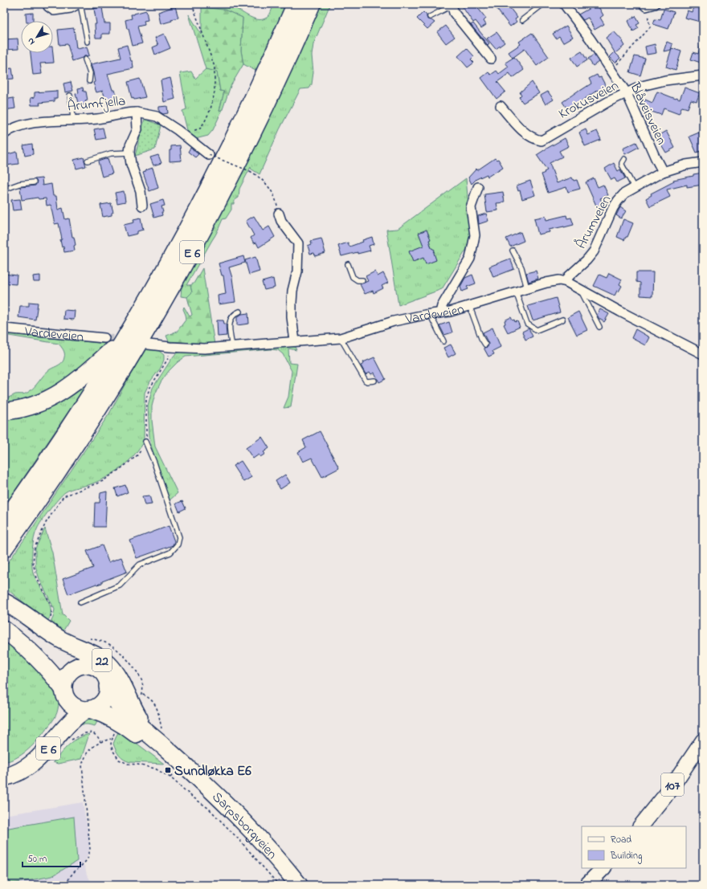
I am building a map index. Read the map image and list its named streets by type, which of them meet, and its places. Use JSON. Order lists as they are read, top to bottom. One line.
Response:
{"streets":{"highway":["E 6","22","Sarpsborgveien"],"main road":["107"],"street":["Krokusveien","Årumfjella","Blåveisveien","Årumveien","Vardeveien"]},"crossings":[["Krokusveien","Blåveisveien"],["Blåveisveien","Årumveien"],["Årumveien","Vardeveien"],["E 6","22"],["E 6","Sarpsborgveien"],["22","Sarpsborgveien"]],"places":{"transit":["Sundløkka E6"]},"legend":["Road","Building"],"scale_bar":"50 m","north":"bottom left"}
